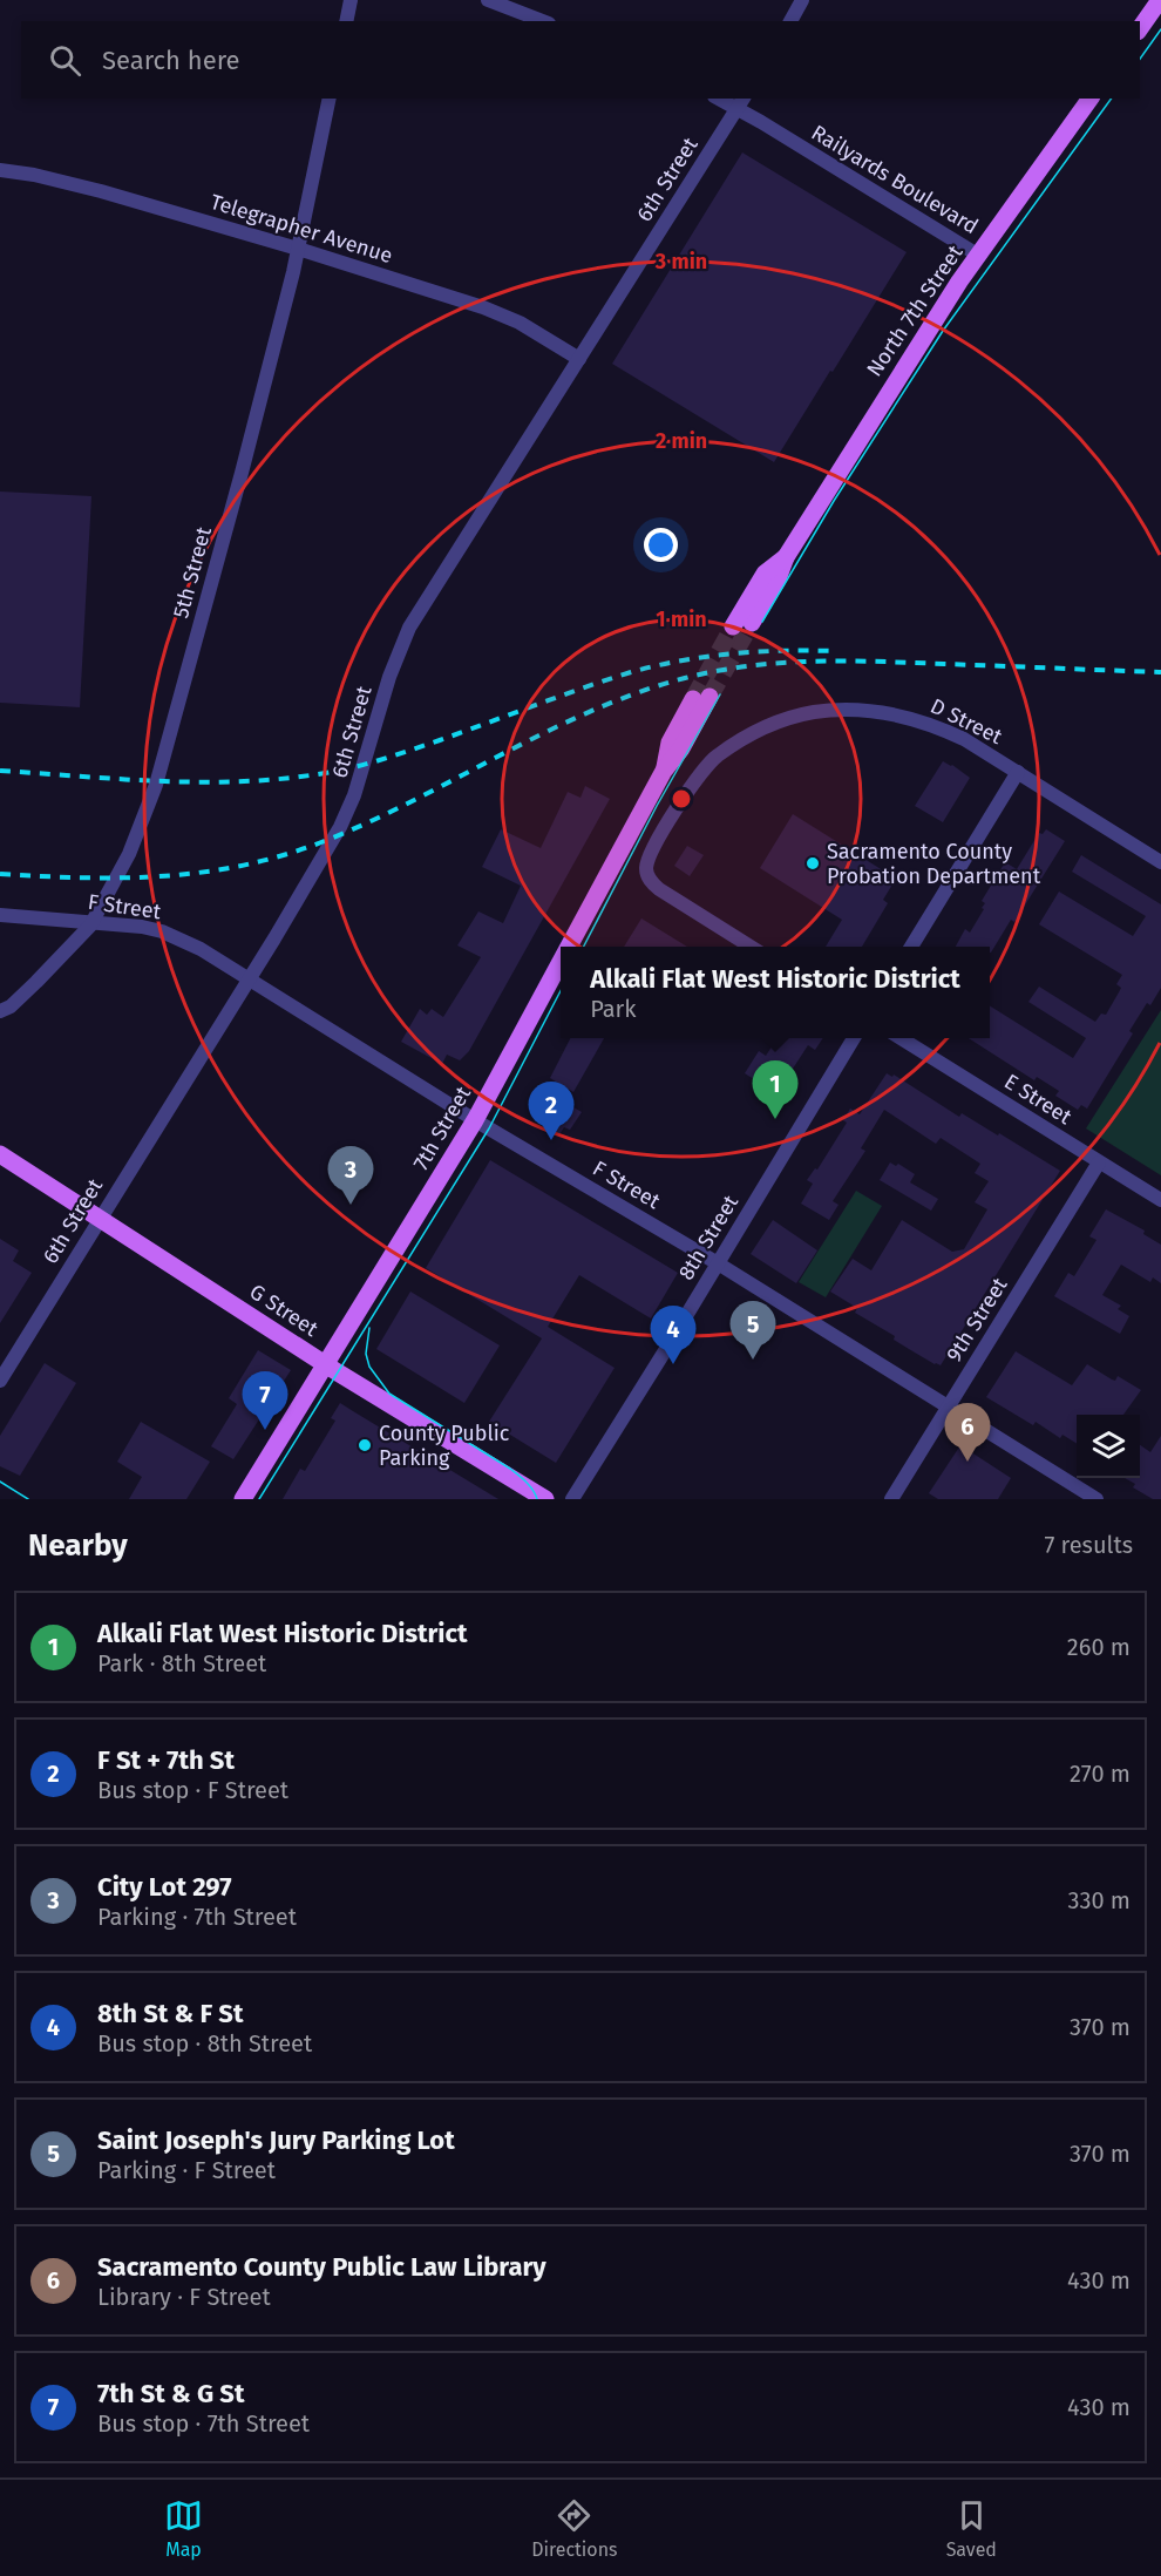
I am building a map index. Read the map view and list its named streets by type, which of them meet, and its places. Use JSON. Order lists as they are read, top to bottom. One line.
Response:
{"streets":{"main road":["North 7th Street","7th Street","G Street"],"street":["6th Street","Railyards Boulevard","Telegrapher Avenue","5th Street","D Street","F Street","E Street","8th Street","9th Street"]},"crossings":[["6th Street","Railyards Boulevard"],["6th Street","Telegrapher Avenue"],["6th Street","G Street"],["Railyards Boulevard","North 7th Street"],["Telegrapher Avenue","5th Street"],["F Street","7th Street"],["F Street","8th Street"],["F Street","9th Street"],["E Street","9th Street"],["7th Street","G Street"]],"places":["Sacramento County Probation Department","County Public Parking"],"page":{"search":"Search here","popup":["Alkali Flat West Historic District","Park"],"pins":["1","2","3","5","4","7","6"],"heading":["Nearby","7 results"],"list":[{"mark":"1","name":"Alkali Flat West Historic District","note":"Park · 8th Street","value":"260 m"},{"mark":"2","name":"F St + 7th St","note":"Bus stop · F Street","value":"270 m"},{"mark":"3","name":"City Lot 297","note":"Parking · 7th Street","value":"330 m"},{"mark":"4","name":"8th St & F St","note":"Bus stop · 8th Street","value":"370 m"},{"mark":"5","name":"Saint Joseph's Jury Parking Lot","note":"Parking · F Street","value":"370 m"},{"mark":"6","name":"Sacramento County Public Law Library","note":"Library · F Street","value":"430 m"},{"mark":"7","name":"7th St & G St","note":"Bus stop · 7th Street","value":"430 m"}],"nav":["Map","Directions","Saved"]},"rings":["3 min","2 min","1 min"]}
